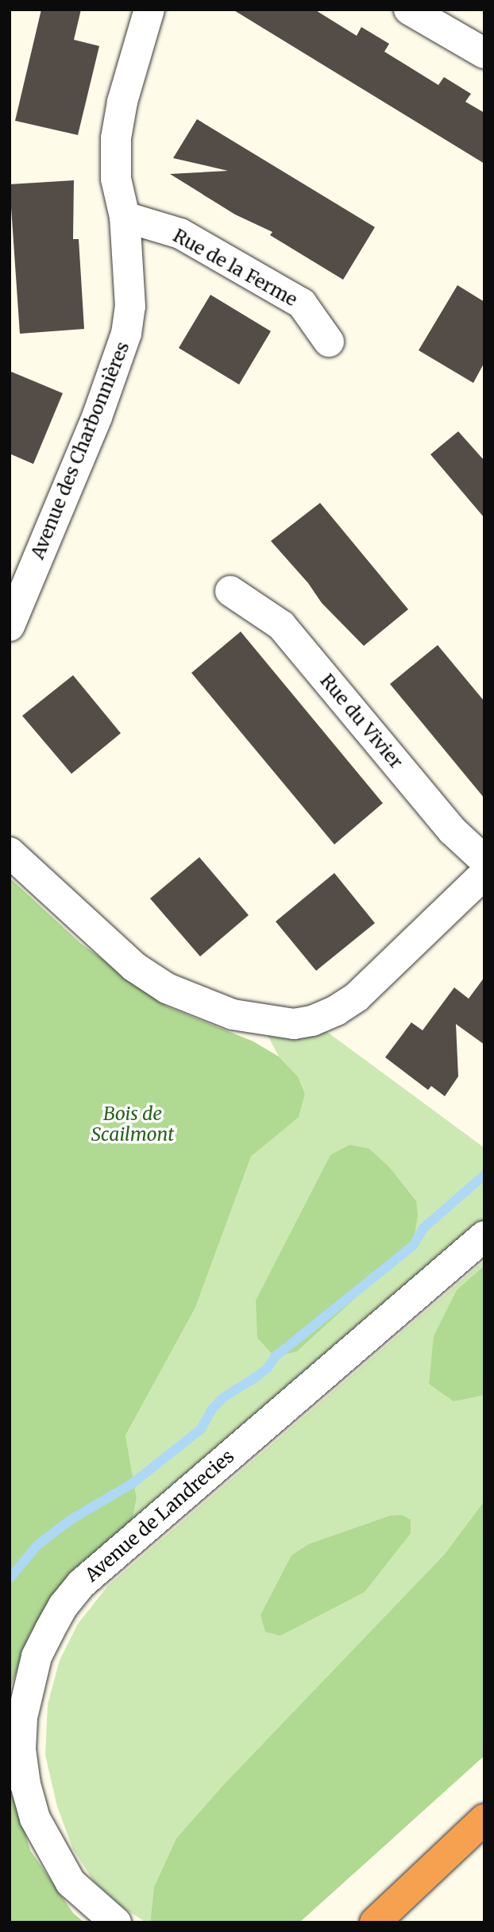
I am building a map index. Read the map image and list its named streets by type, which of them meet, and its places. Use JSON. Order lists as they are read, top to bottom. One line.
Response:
{"streets":{"street":["Rue de la Ferme","Avenue des Charbonnières","Rue du Vivier","Avenue de Landrecies"]},"crossings":[["Rue de la Ferme","Avenue des Charbonnières"]],"parks":["Bois de Scailmont"]}
